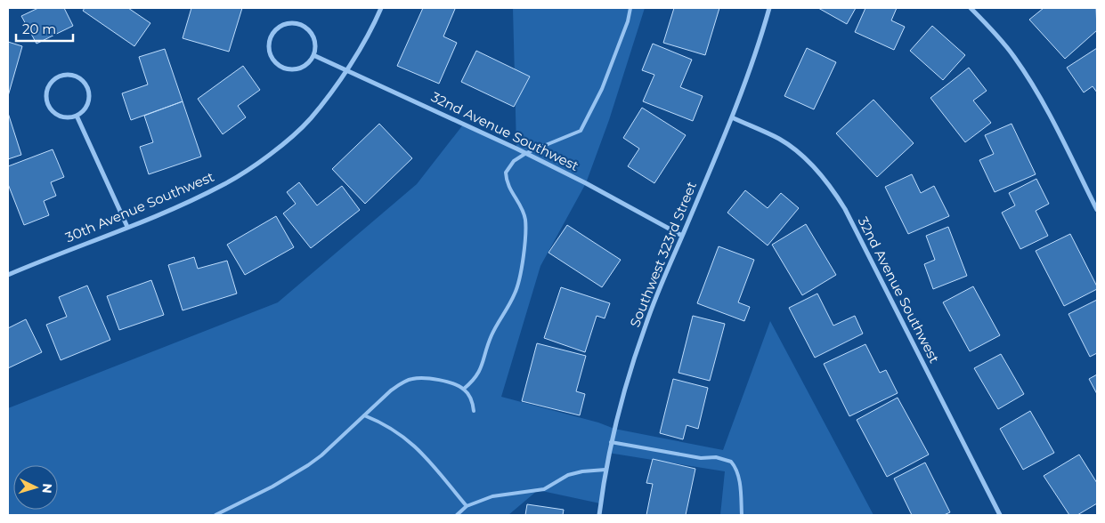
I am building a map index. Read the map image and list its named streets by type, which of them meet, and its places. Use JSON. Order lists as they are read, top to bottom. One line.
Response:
{"streets":{"street":["32nd Avenue Southwest","30th Avenue Southwest","Southwest 323rd Street"]},"crossings":[["32nd Avenue Southwest","30th Avenue Southwest"],["32nd Avenue Southwest","Southwest 323rd Street"]],"scale_bar":"20 m","north":"right"}
